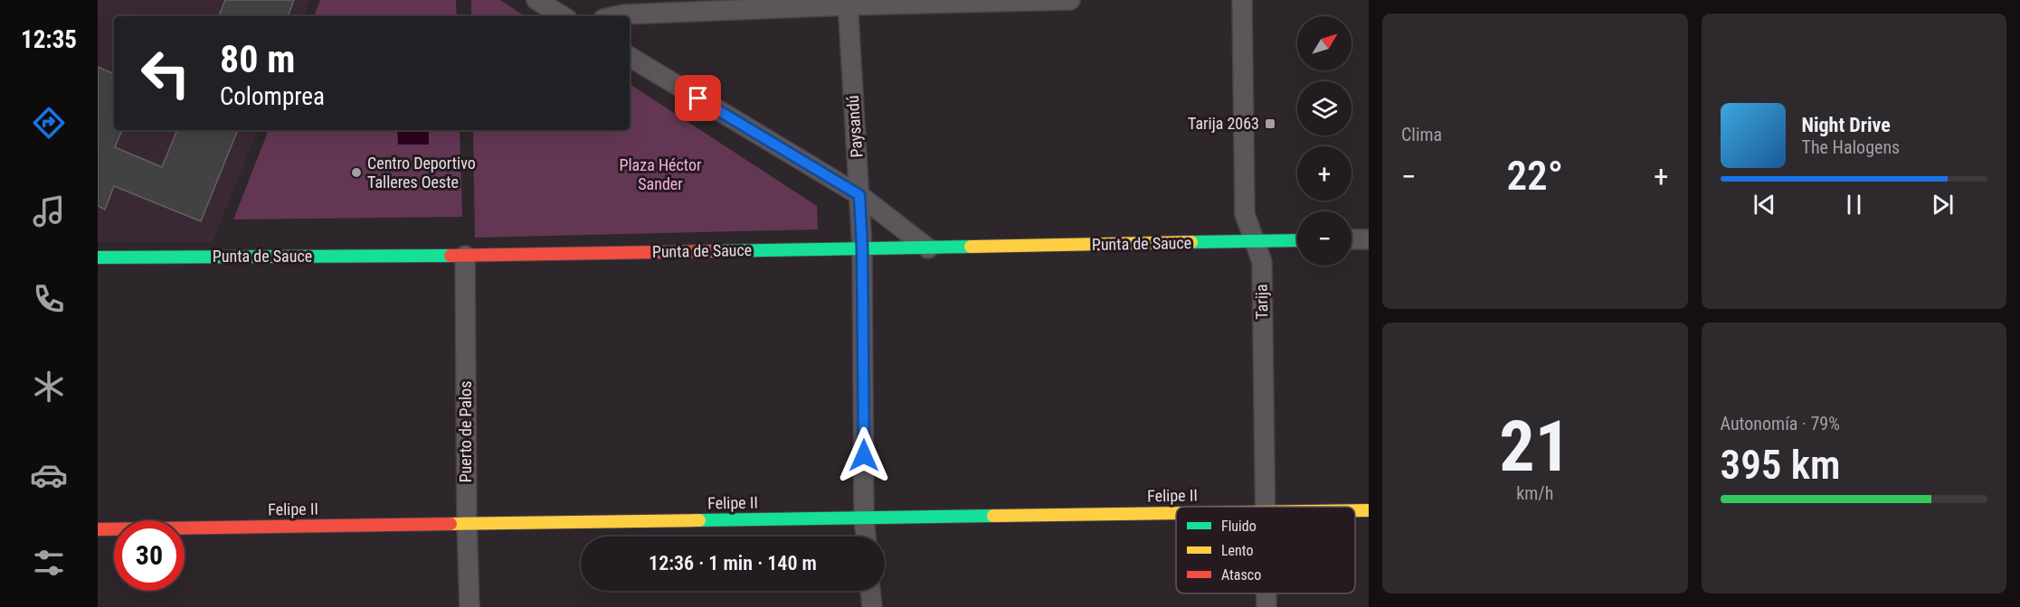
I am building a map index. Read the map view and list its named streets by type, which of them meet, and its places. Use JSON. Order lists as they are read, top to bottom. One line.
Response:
{"streets":{"street":["Paysandú","Punta de Sauce","Tarija","Puerto de Palos","Felipe II"]},"crossings":[["Paysandú","Punta de Sauce"],["Paysandú","Felipe II"],["Punta de Sauce","Tarija"],["Punta de Sauce","Puerto de Palos"],["Puerto de Palos","Felipe II"]],"parks":["Plaza Héctor Sander"],"places":{"transit":["Tarija 2063"],"other":["Centro Deportivo Talleres Oeste"]},"legend":["Fluido","Lento","Atasco"],"north":"top right","page":{"tabs":"12:35","tile":["Clima",["21","km/h"],["Autonomía · 79%","395 km"]],"map_buttons":["+","−"],"turn":["80 m","Colomprea"],"song":["Night Drive","The Halogens"],"heat":["−","22°","+"],"limit":"30","trip":"12:36 · 1 min · 140 m"}}
